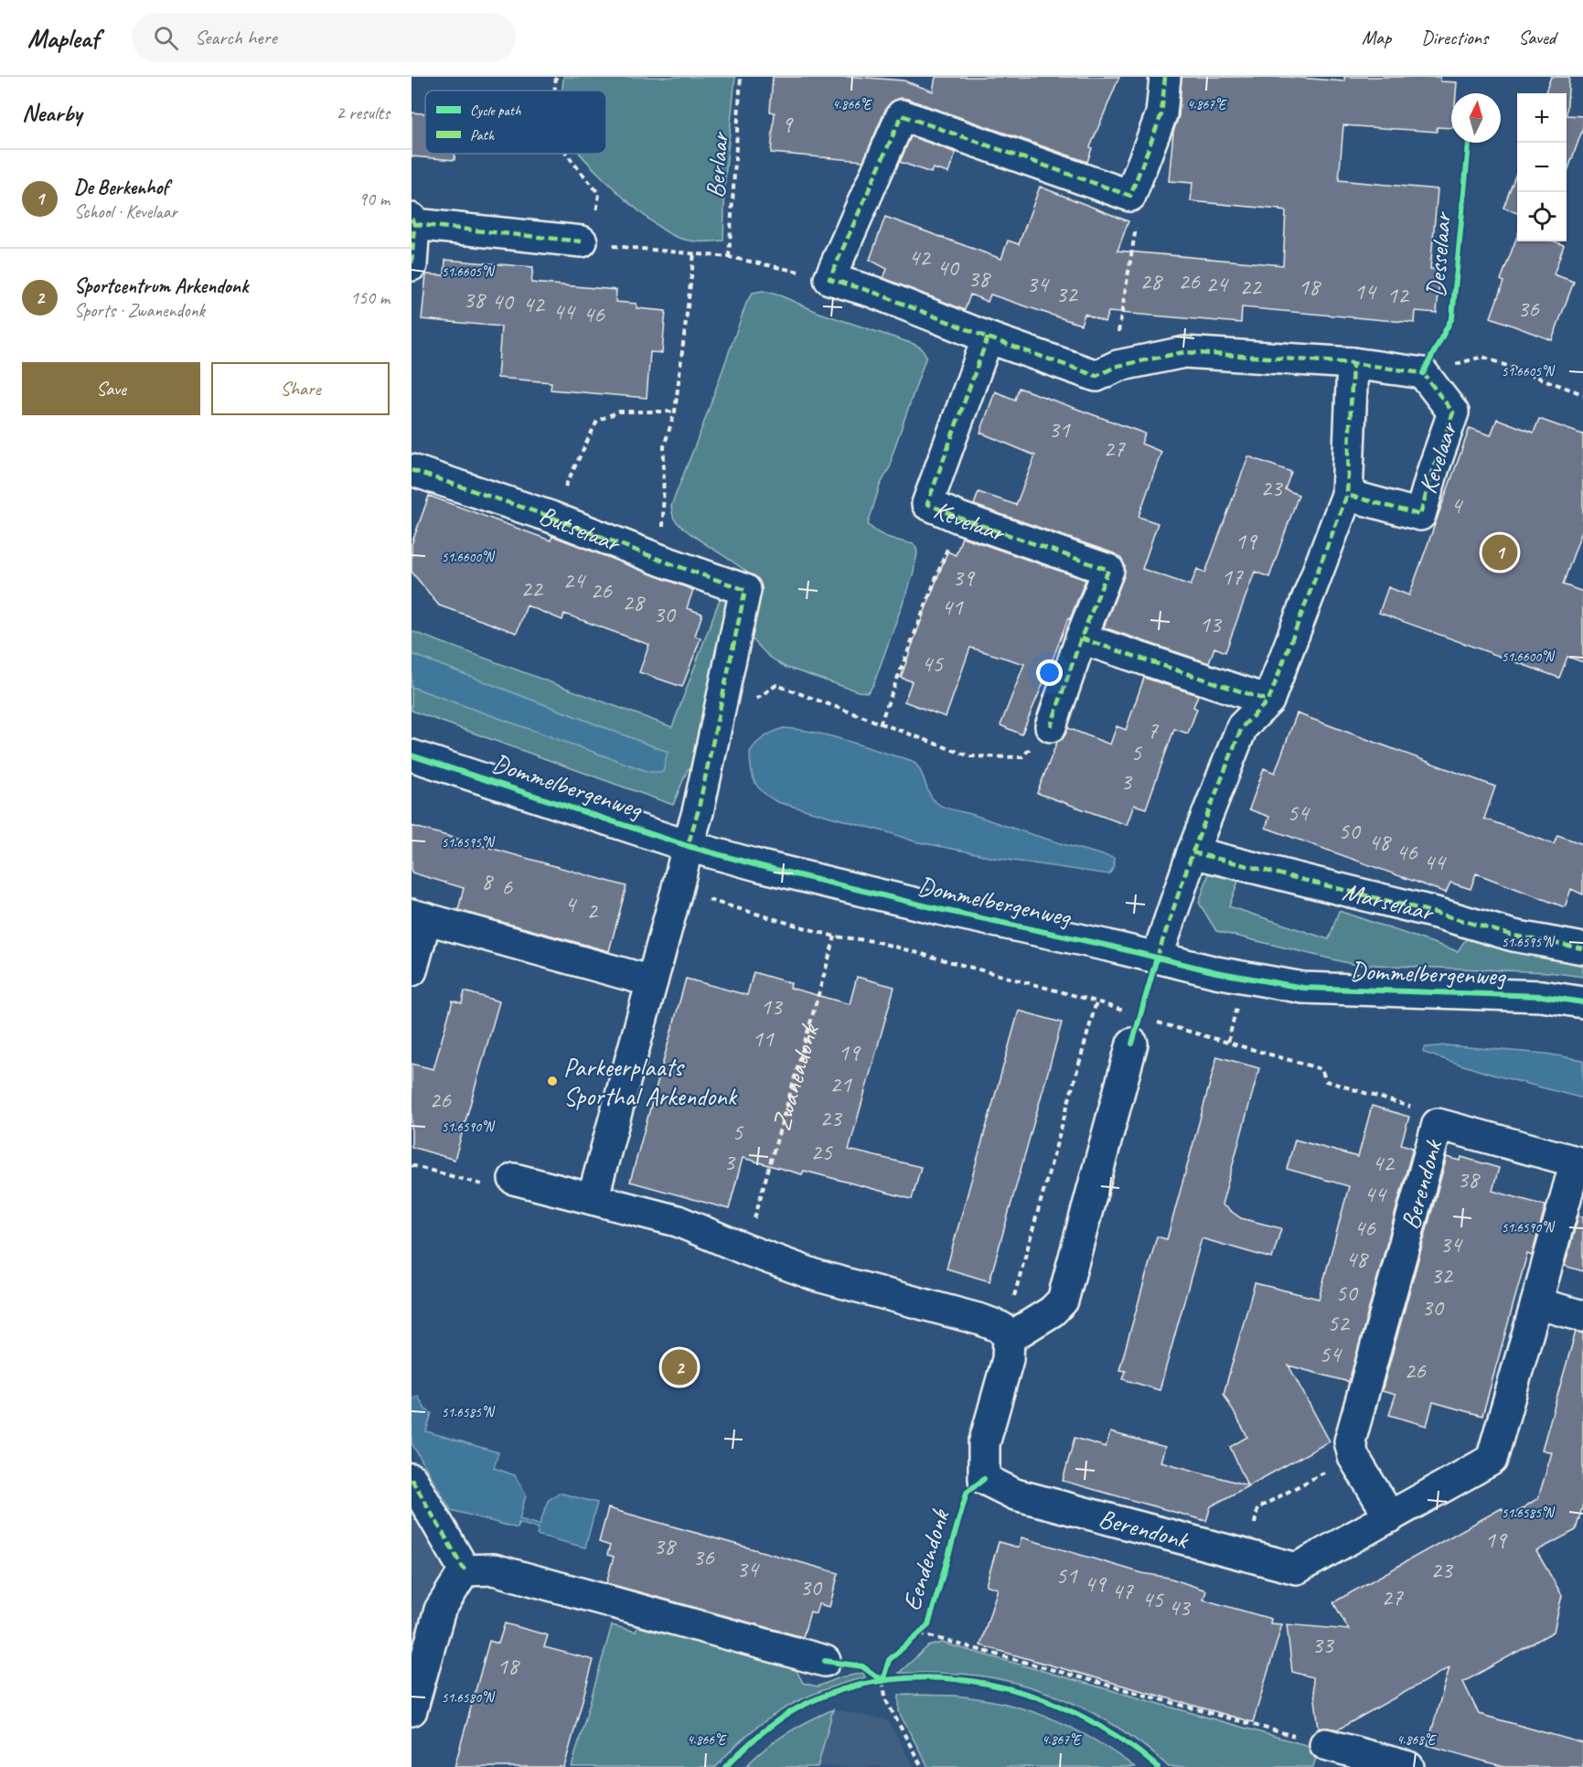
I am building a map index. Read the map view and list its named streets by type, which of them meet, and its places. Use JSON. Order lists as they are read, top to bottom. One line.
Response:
{"streets":{"street":["Kevelaar","Butselaar","Dommelbergenweg","Marselaar","Berendonk"],"path":["Berlaar","Zwanendonk"],"cycle path":["Desselaar","Eendendonk"]},"places":["Parkeerplaats Sporthal Arkendonk"],"house_numbers":["9","42","40","38","28","26","34","24","22","18","14","32","12","38","40","42","36","44","46","31","27","23","4","19","17","39","24","22","26","28","41","30","13","45","7","5","3","54","50","48","46","44","8","6","4","2","13","11","19","21","26","23","5","25","3","42","38","44","46","34","48","32","50","30","52","54","26","19","38","36","34","23","51","49","30","47","27","45","43","33","18"],"legend":["Cycle path","Path"],"north":"top","page":{"header":"Mapleaf","search":"Search here","nav":["Map","Directions","Saved"],"heading":["Nearby","2 results"],"map_buttons":["+","−"],"list":[{"mark":"1","name":"De Berkenhof","note":"School · Kevelaar","value":"90 m"},{"mark":"2","name":"Sportcentrum Arkendonk","note":"Sports · Zwanendonk","value":"150 m"}],"buttons":["Save","Share"],"pins":["1","2"]},"coordinates":["4.866°E","4.867°E","51.6605°N","51.6600°N","51.6595°N","51.6590°N","51.6585°N","51.6580°N","4.868°E"]}
